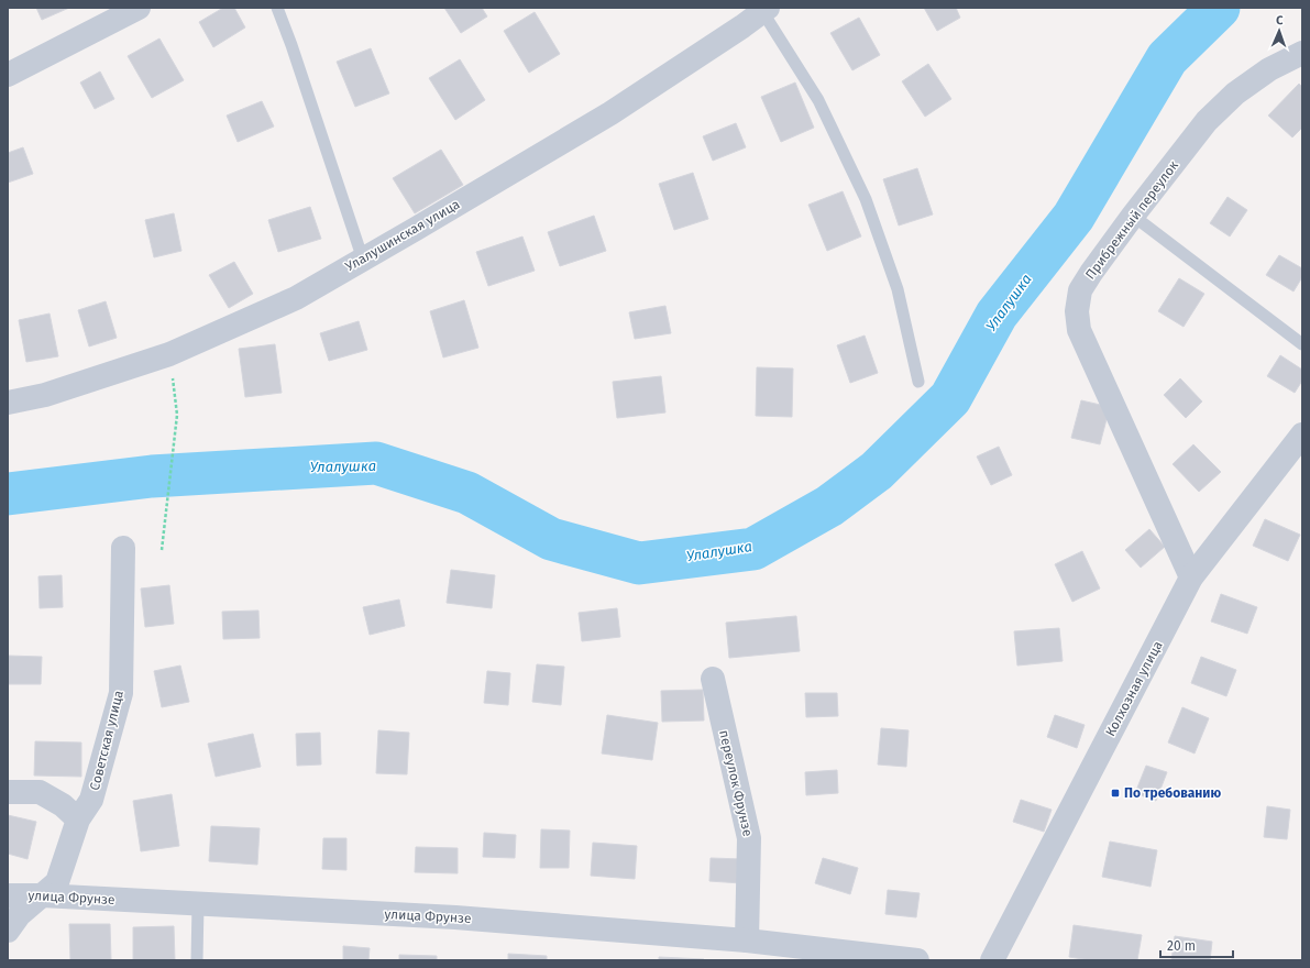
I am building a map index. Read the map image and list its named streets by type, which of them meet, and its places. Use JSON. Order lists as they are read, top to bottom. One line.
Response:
{"streets":{"street":["Прибрежный переулок","Улалушинская улица","Колхозная улица","Советская улица","переулок Фрунзе","улица Фрунзе"]},"crossings":[["Прибрежный переулок","Колхозная улица"],["Советская улица","улица Фрунзе"],["переулок Фрунзе","улица Фрунзе"]],"water":["Улалушка"],"places":{"transit":["По требованию"]},"scale_bar":"20 m","north":"top"}
